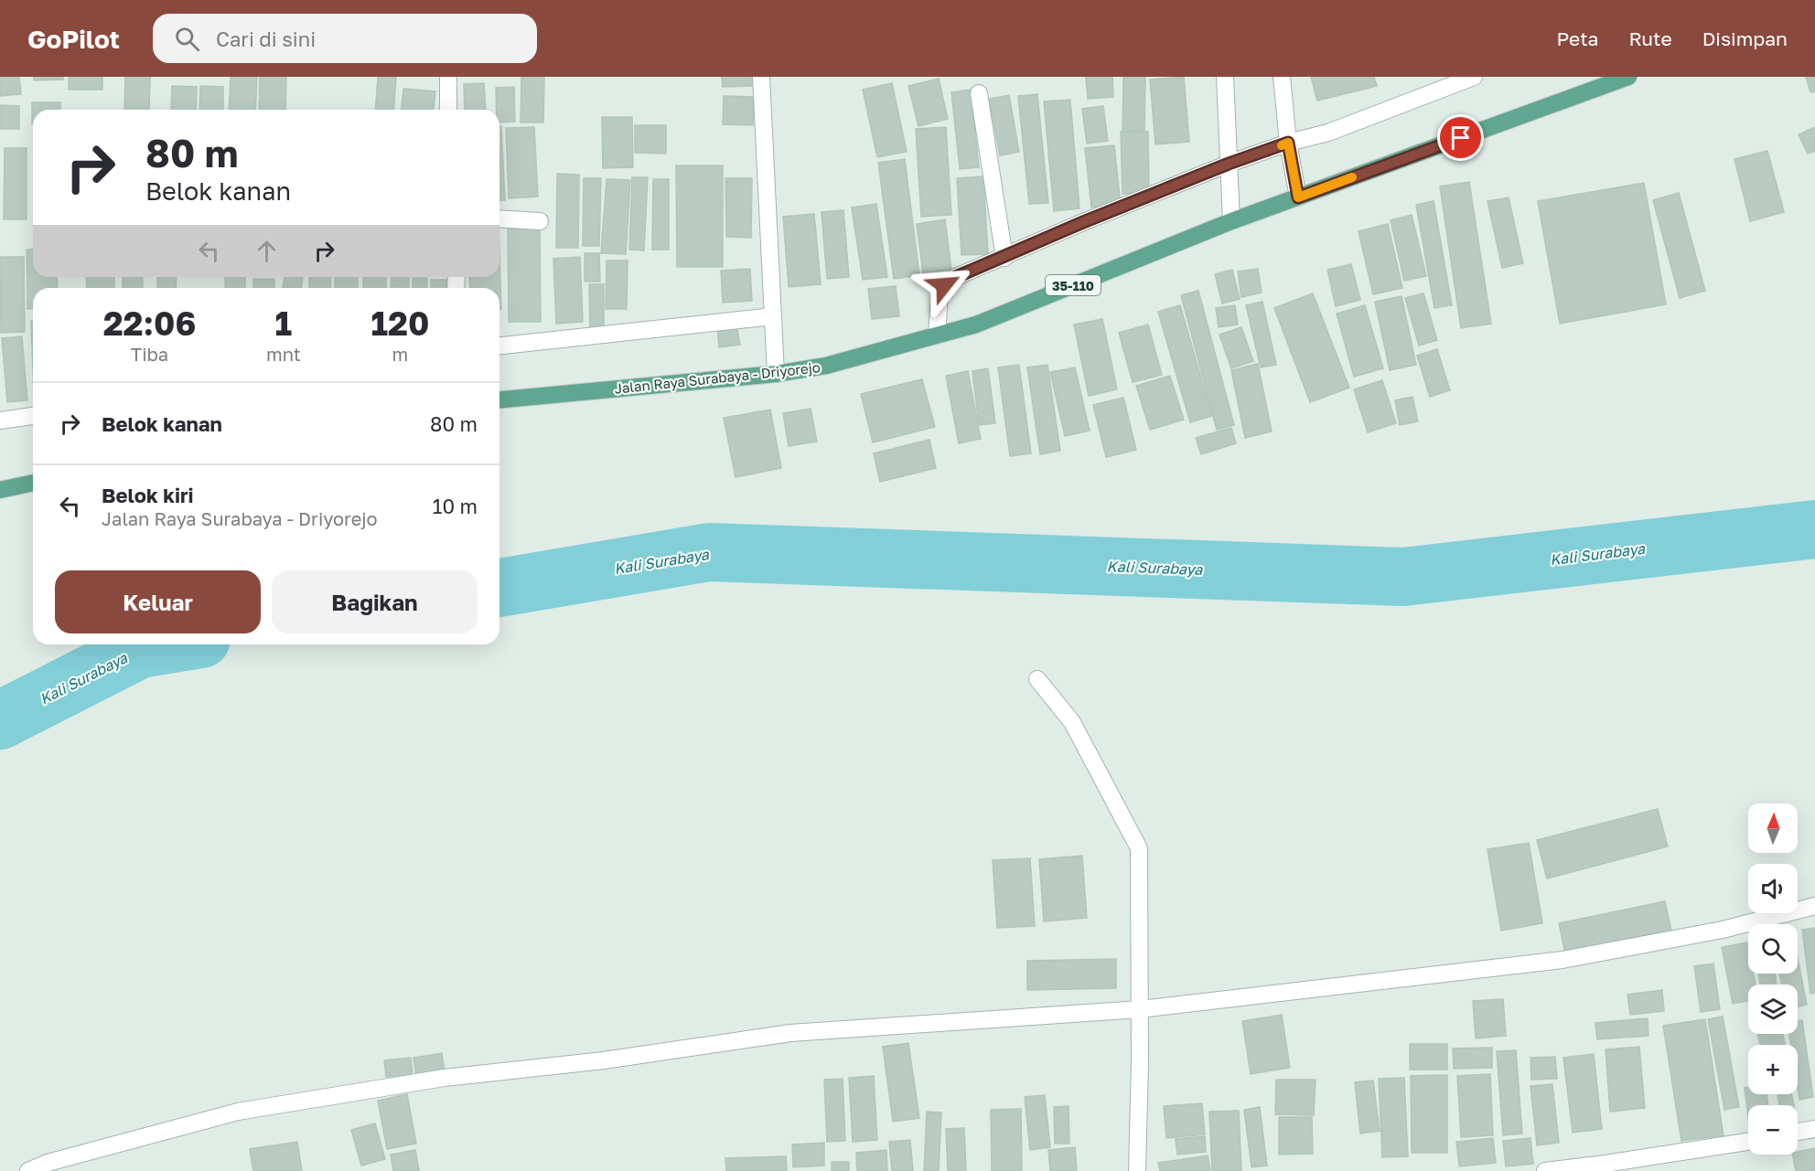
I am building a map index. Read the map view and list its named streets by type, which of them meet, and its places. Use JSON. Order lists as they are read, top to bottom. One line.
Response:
{"streets":{"main road":["35-110","Jalan Raya Surabaya - Driyorejo"]},"water":["Kali Surabaya"],"north":"top","page":{"header":"GoPilot","search":"Cari di sini","nav":["Peta","Rute","Disimpan"],"turn":["80 m","Belok kanan"],"eta":["22:06","Tiba","1","mnt","120","m"],"list":[{"name":"Belok kanan","value":"80 m"},{"name":"Belok kiri","note":"Jalan Raya Surabaya - Driyorejo","value":"10 m"}],"buttons":["Keluar","Bagikan"],"map_buttons":["+","−"]}}
